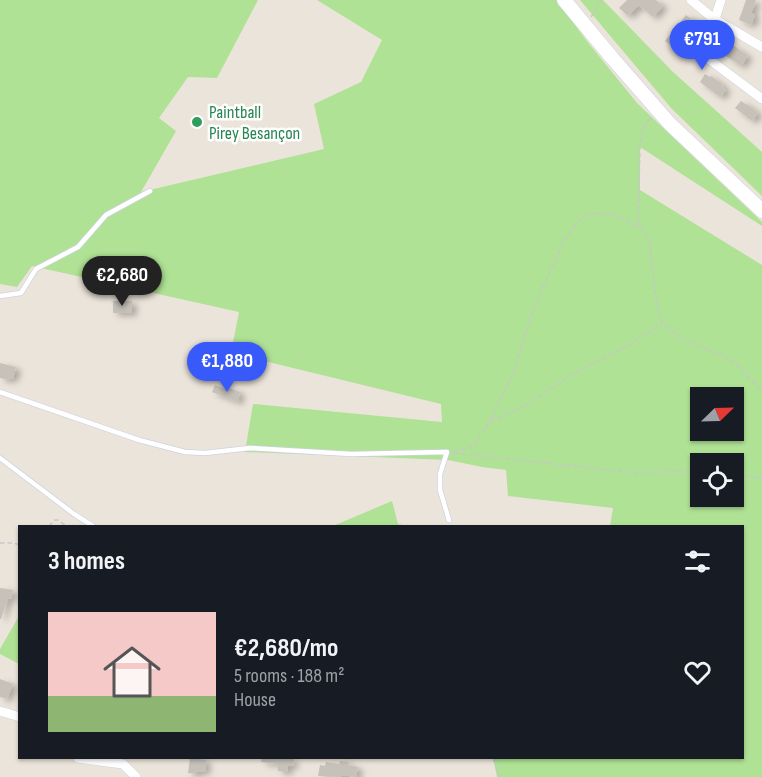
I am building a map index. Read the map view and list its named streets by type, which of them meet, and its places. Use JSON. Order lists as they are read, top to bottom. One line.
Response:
{"places":["Paintball Pirey Besançon"],"north":"top right","page":{"price":["€791","€2,680","€1,880"],"heading":"3 homes","list":[{"name":"€2,680/mo","note":"5 rooms · 188 m² · House"}]}}
